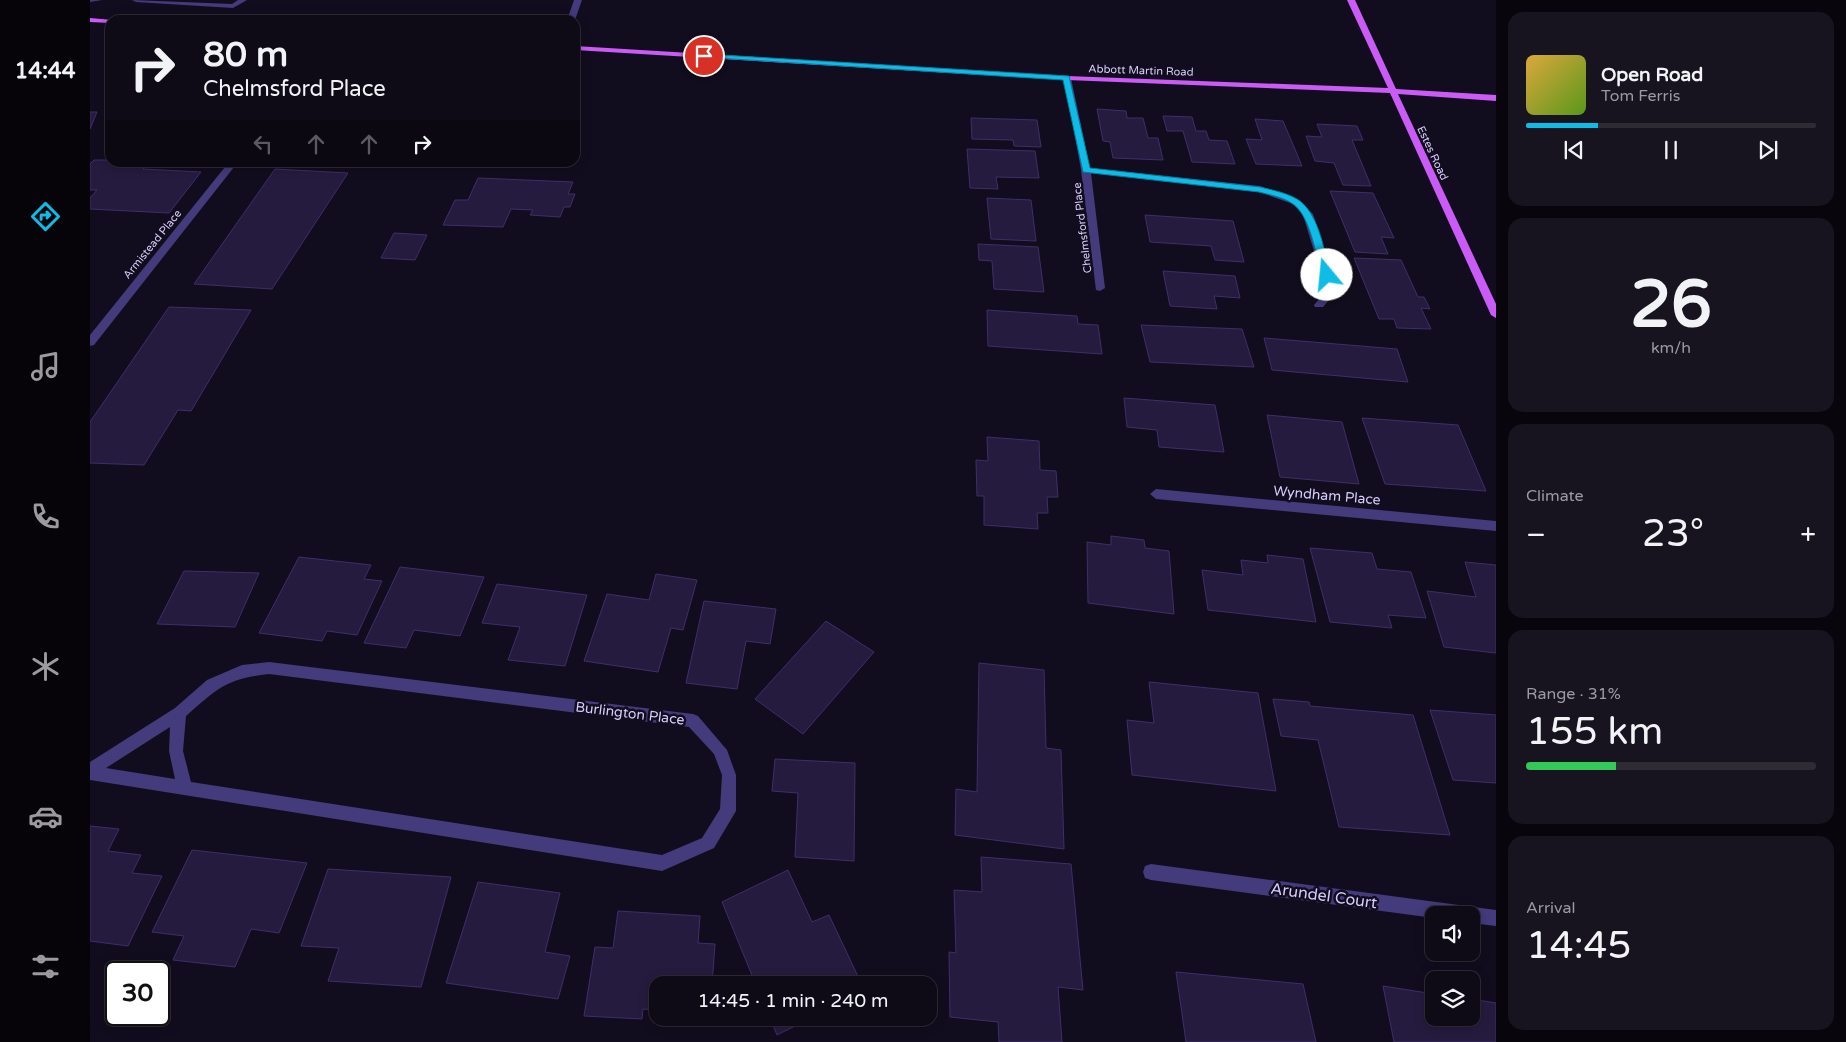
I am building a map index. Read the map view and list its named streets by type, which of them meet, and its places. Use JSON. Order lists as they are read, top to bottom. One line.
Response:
{"streets":{"main road":["Abbott Martin Road","Estes Road"],"street":["Chelmsford Place","Armistead Place","Wyndham Place","Burlington Place","Arundel Court"]},"crossings":[["Abbott Martin Road","Estes Road"],["Abbott Martin Road","Chelmsford Place"]],"page":{"tabs":"14:44","turn":["80 m","Chelmsford Place"],"song":["Open Road","Tom Ferris"],"tile":[["26","km/h"],"Climate",["Range · 31%","155 km"],["Arrival","14:45"]],"heat":["−","23°","+"],"limit":"30","trip":"14:45 · 1 min · 240 m"}}
